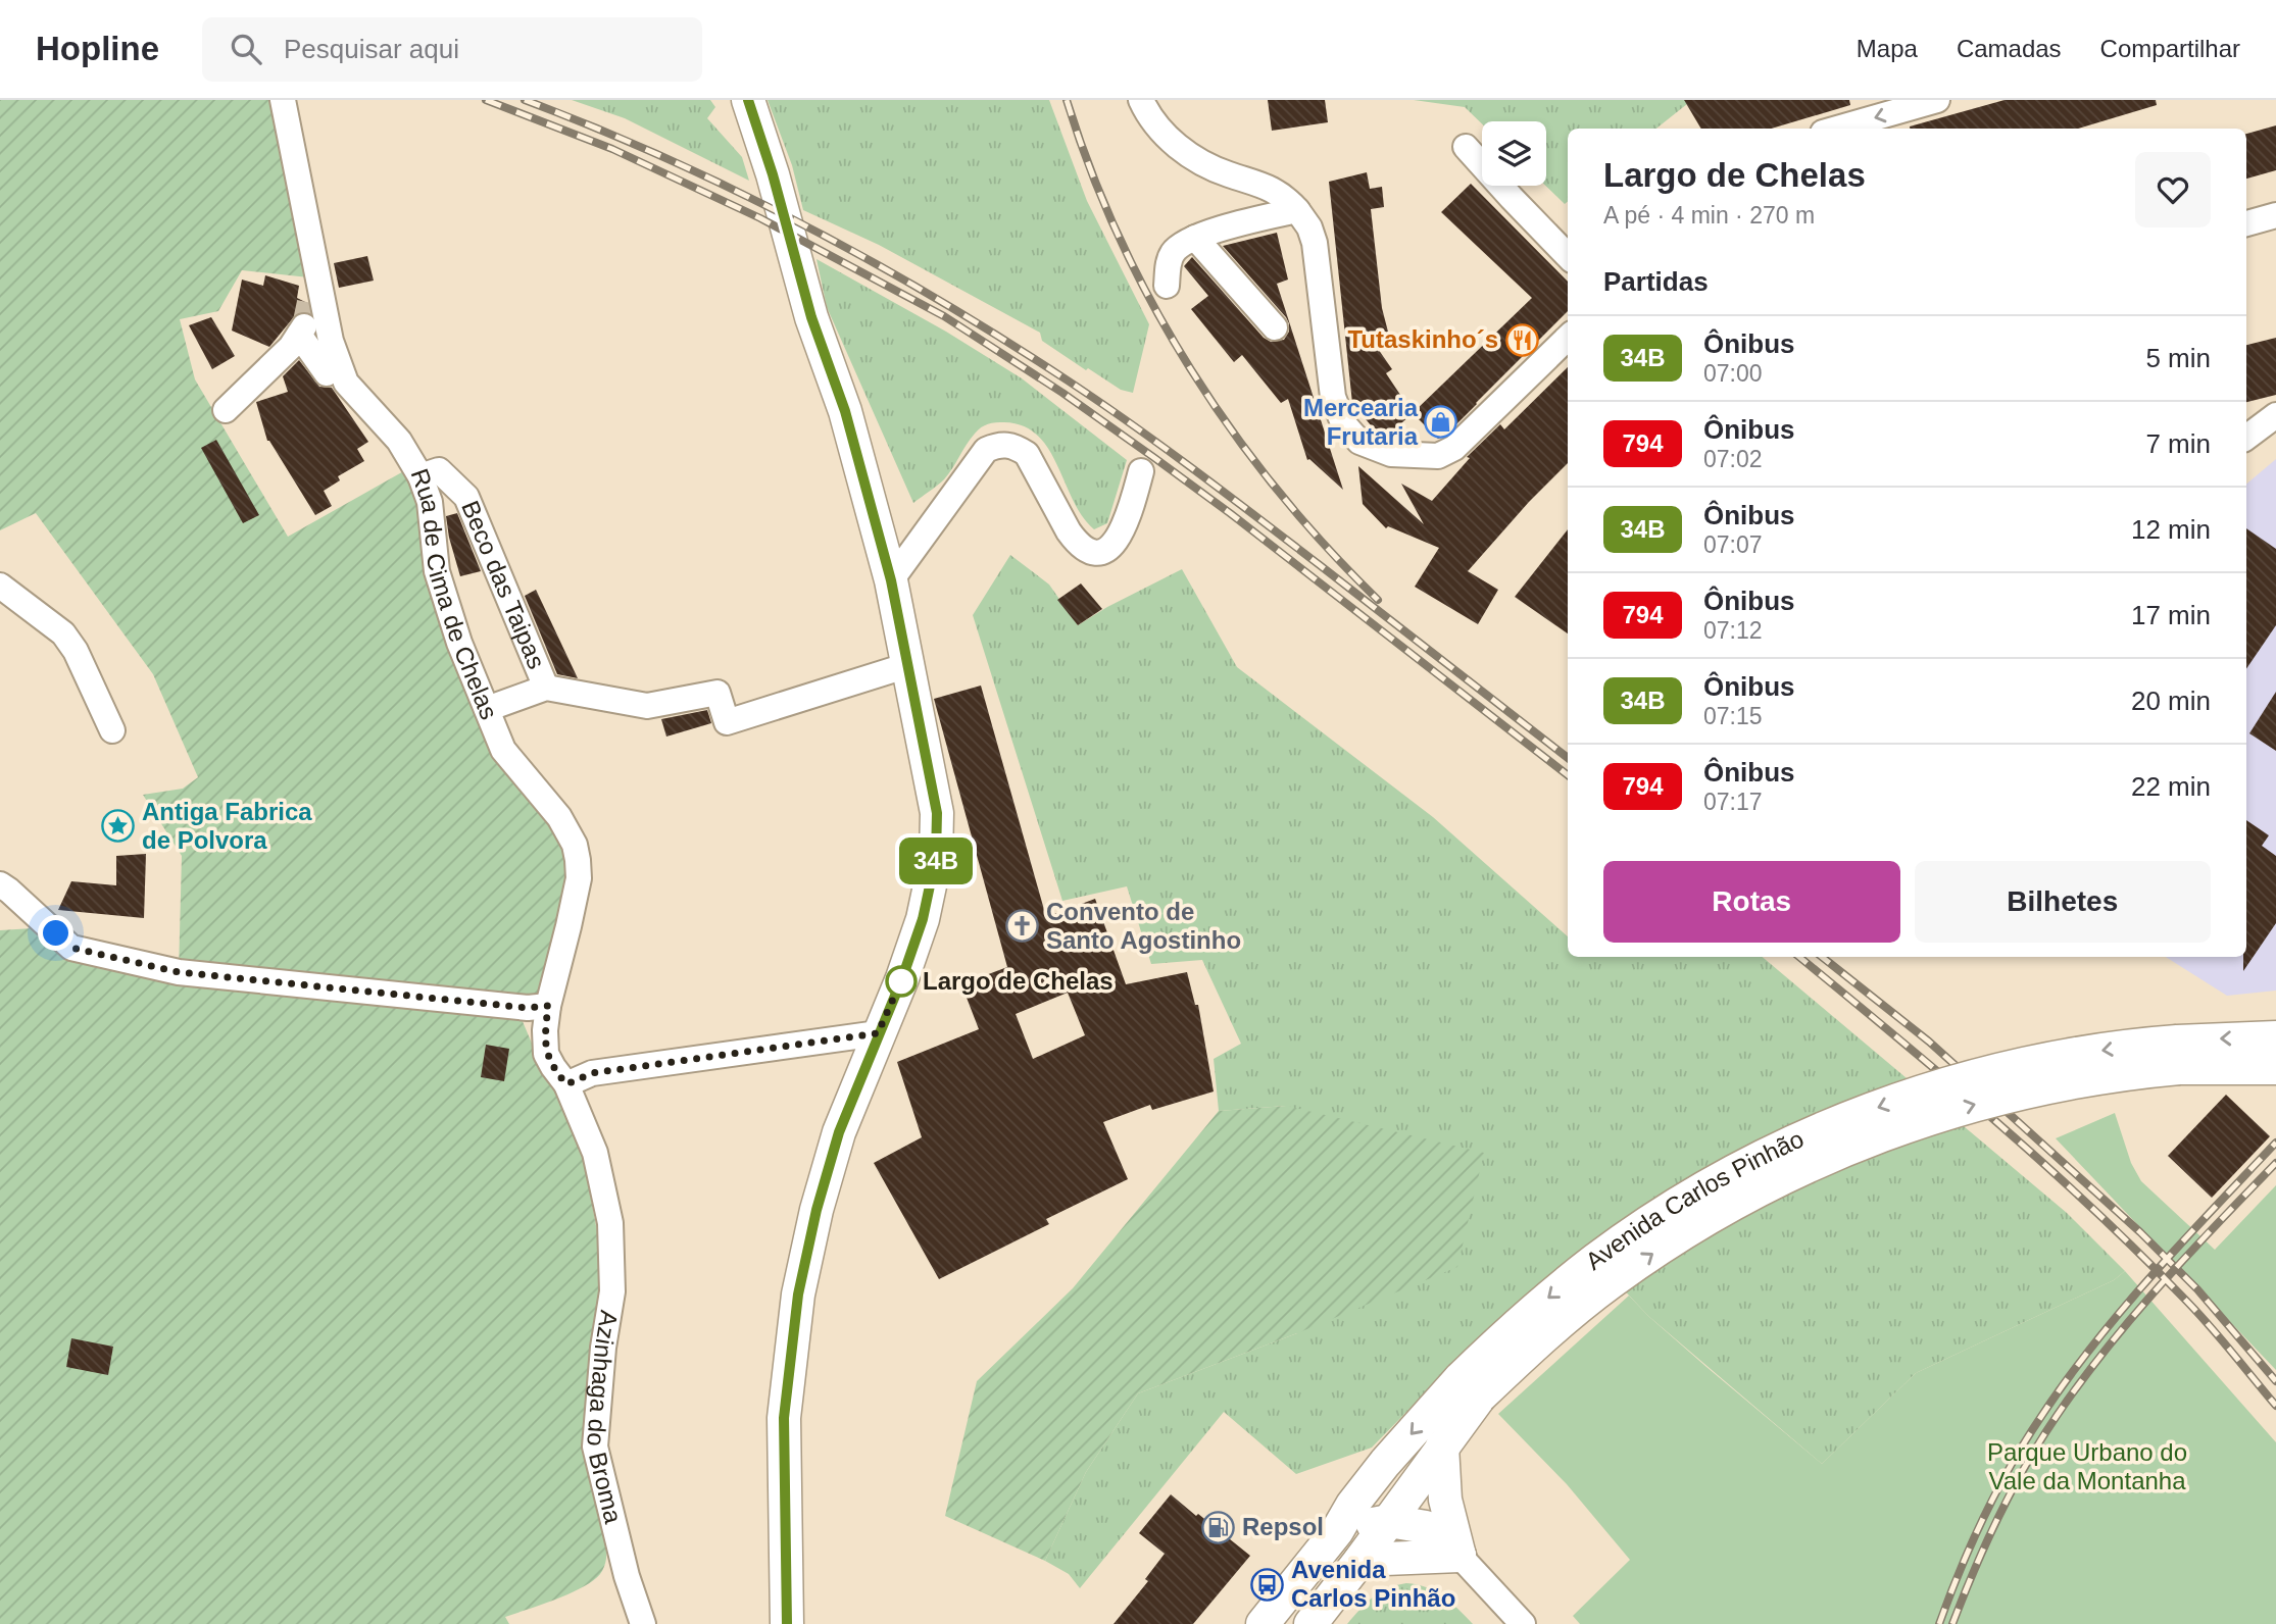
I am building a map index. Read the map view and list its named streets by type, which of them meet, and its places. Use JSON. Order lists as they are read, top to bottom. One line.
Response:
{"streets":{"main road":["Avenida Carlos Pinhão"],"street":["Beco das Taipas","Rua de Cima de Chelas","Azinhaga do Broma"]},"crossings":[["Beco das Taipas","Rua de Cima de Chelas"],["Rua de Cima de Chelas","Azinhaga do Broma"]],"parks":["Parque Urbano do Vale da Montanha"],"places":{"restaurant":["Tutaskinho´s"],"shop":["Mercearia Frutaria"],"place":["Antiga Fabrica de Polvora"],"church":["Convento de Santo Agostinho"],"other":["Largo de Chelas"],"fuel station":["Repsol"],"bus stop":["Avenida Carlos Pinhão"]},"lines":["bus line 34B"],"page":{"header":"Hopline","search":"Pesquisar aqui","nav":["Mapa","Camadas","Compartilhar"],"on_map":"34B","heading":[["Largo de Chelas","A pé · 4 min · 270 m"],"Partidas"],"list":[{"mark":"34B","name":"Ônibus","note":"07:00","value":"5 min"},{"mark":"794","name":"Ônibus","note":"07:02","value":"7 min"},{"mark":"34B","name":"Ônibus","note":"07:07","value":"12 min"},{"mark":"794","name":"Ônibus","note":"07:12","value":"17 min"},{"mark":"34B","name":"Ônibus","note":"07:15","value":"20 min"},{"mark":"794","name":"Ônibus","note":"07:17","value":"22 min"}],"buttons":["Rotas","Bilhetes"]}}
